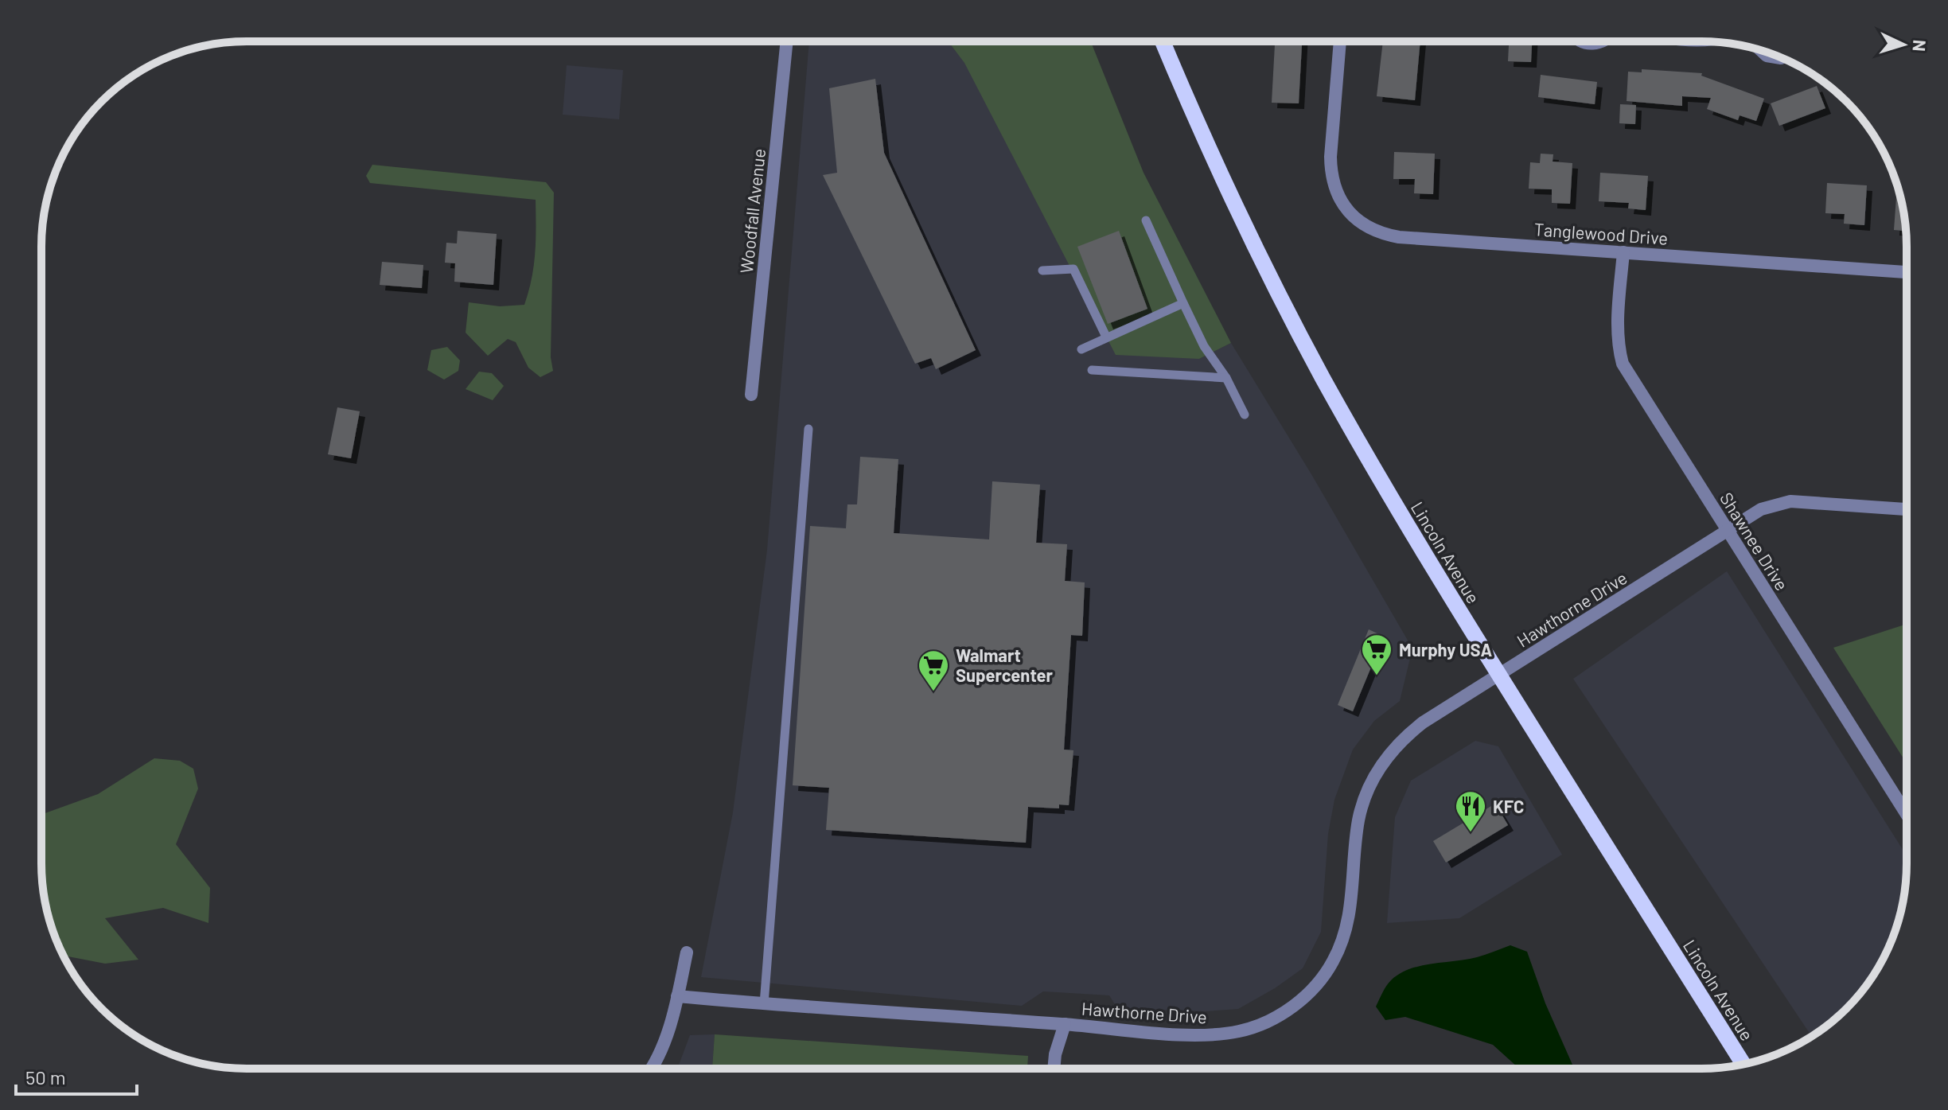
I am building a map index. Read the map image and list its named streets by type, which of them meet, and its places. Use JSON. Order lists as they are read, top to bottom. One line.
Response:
{"streets":{"main road":["Lincoln Avenue"],"street":["Woodfall Avenue","Tanglewood Drive","Shawnee Drive","Hawthorne Drive"]},"crossings":[["Tanglewood Drive","Shawnee Drive"],["Shawnee Drive","Hawthorne Drive"],["Lincoln Avenue","Hawthorne Drive"]],"places":{"supermarket":["Murphy USA","Walmart Supercenter"],"restaurant":["KFC"]},"scale_bar":"50 m","north":"right"}
